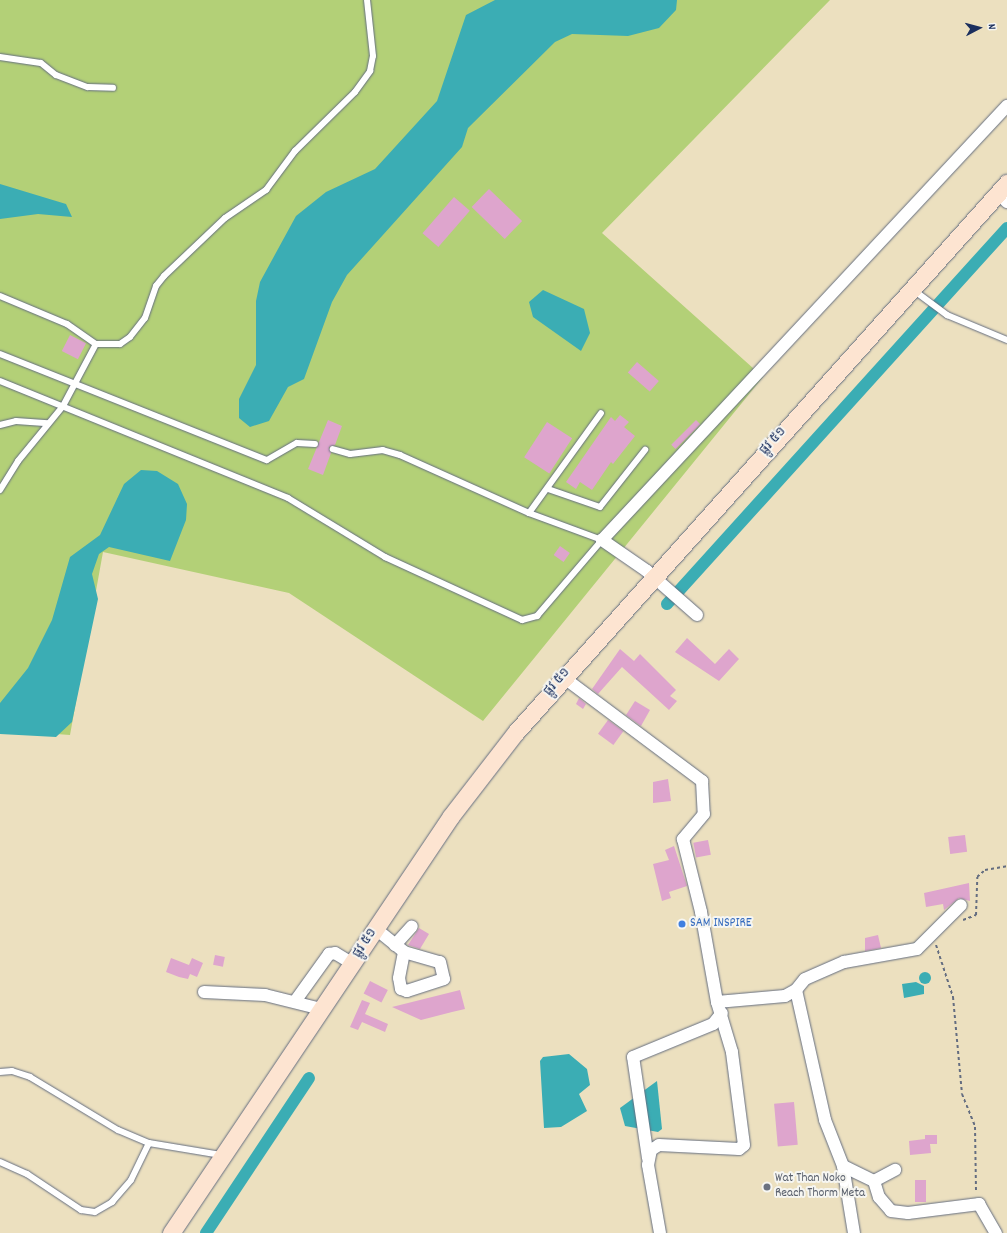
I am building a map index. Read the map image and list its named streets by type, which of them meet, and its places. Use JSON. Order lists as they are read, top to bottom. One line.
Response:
{"streets":{"main road":["ផ្លូវ ៥១"]},"places":["SAM INSPIRE","Wat Than Noko Reach Thorm Meta"],"north":"right"}
